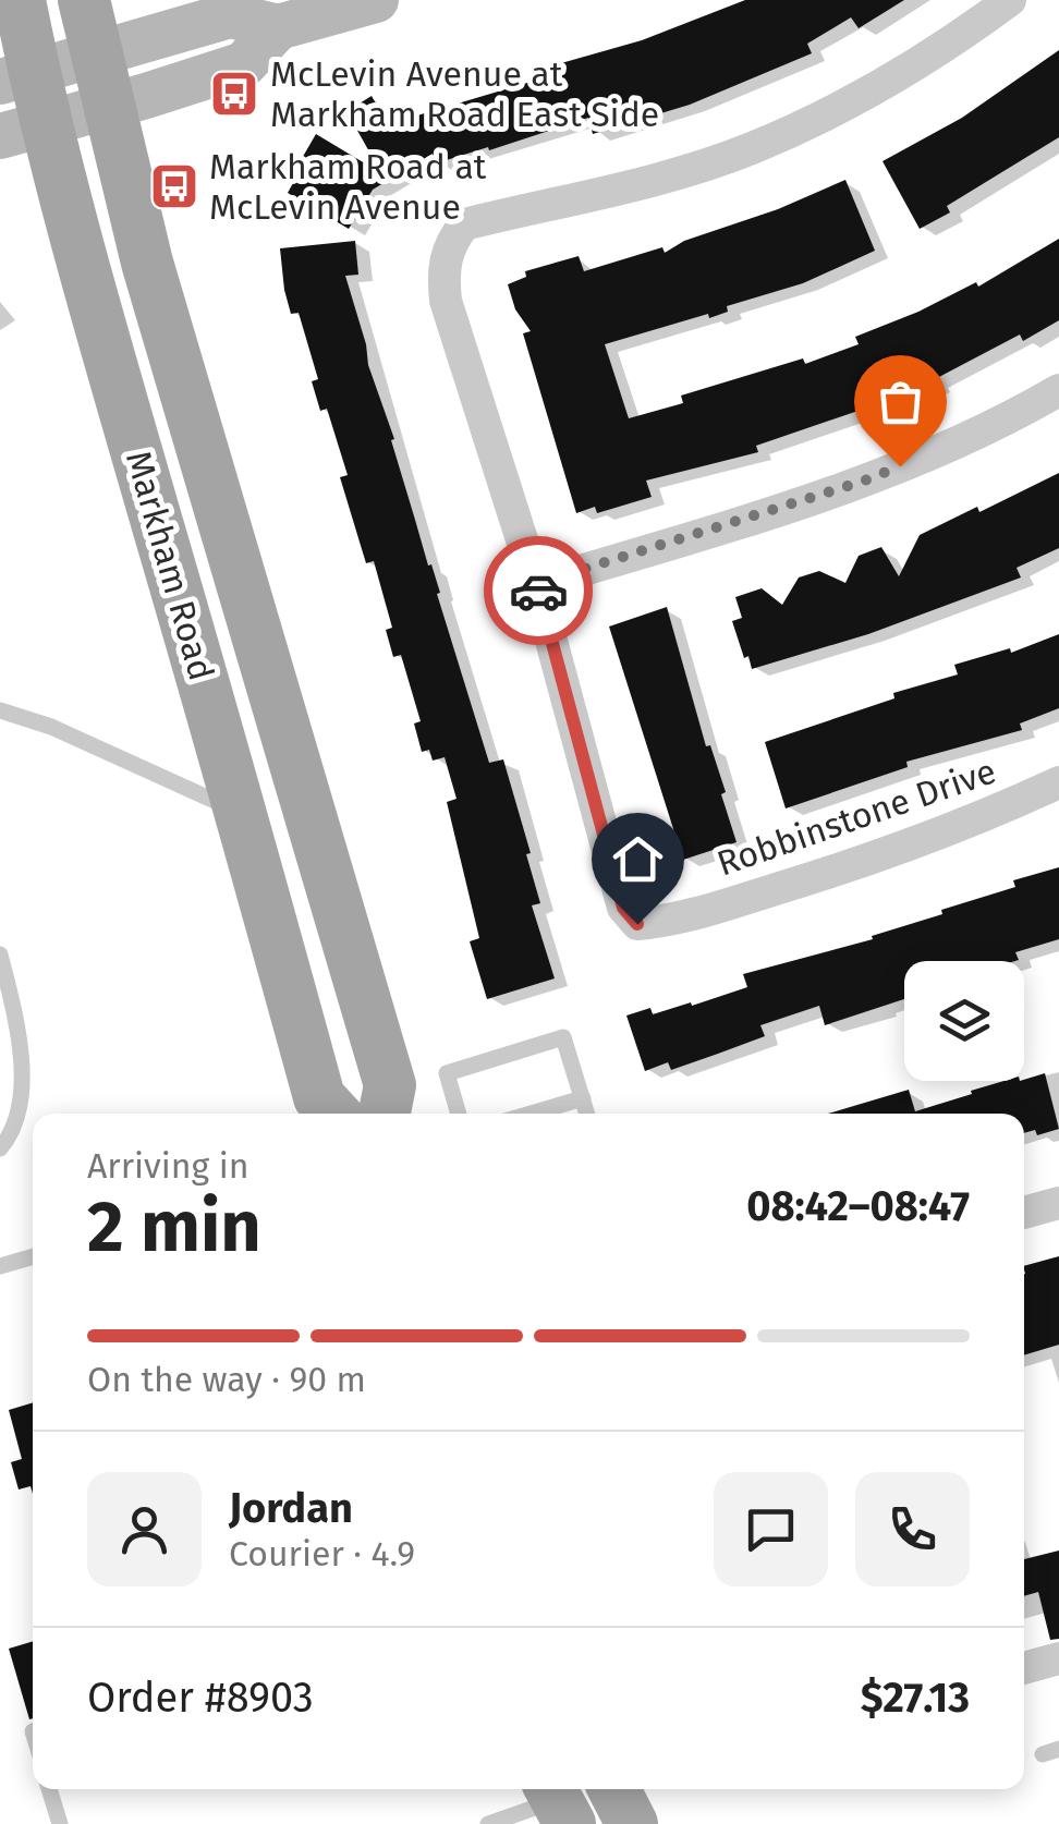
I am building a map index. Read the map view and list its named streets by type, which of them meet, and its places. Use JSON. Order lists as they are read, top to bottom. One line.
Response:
{"streets":{"main road":["Markham Road"],"street":["Robbinstone Drive"]},"places":{"bus stop":["McLevin Avenue at Markham Road East Side","Markham Road at McLevin Avenue"]},"page":{"heading":["2 min","Arriving in","08:42–08:47"],"panel":["Jordan","Courier · 4.9","Order #8903","$27.13"],"bar":"On the way · 90 m"}}
